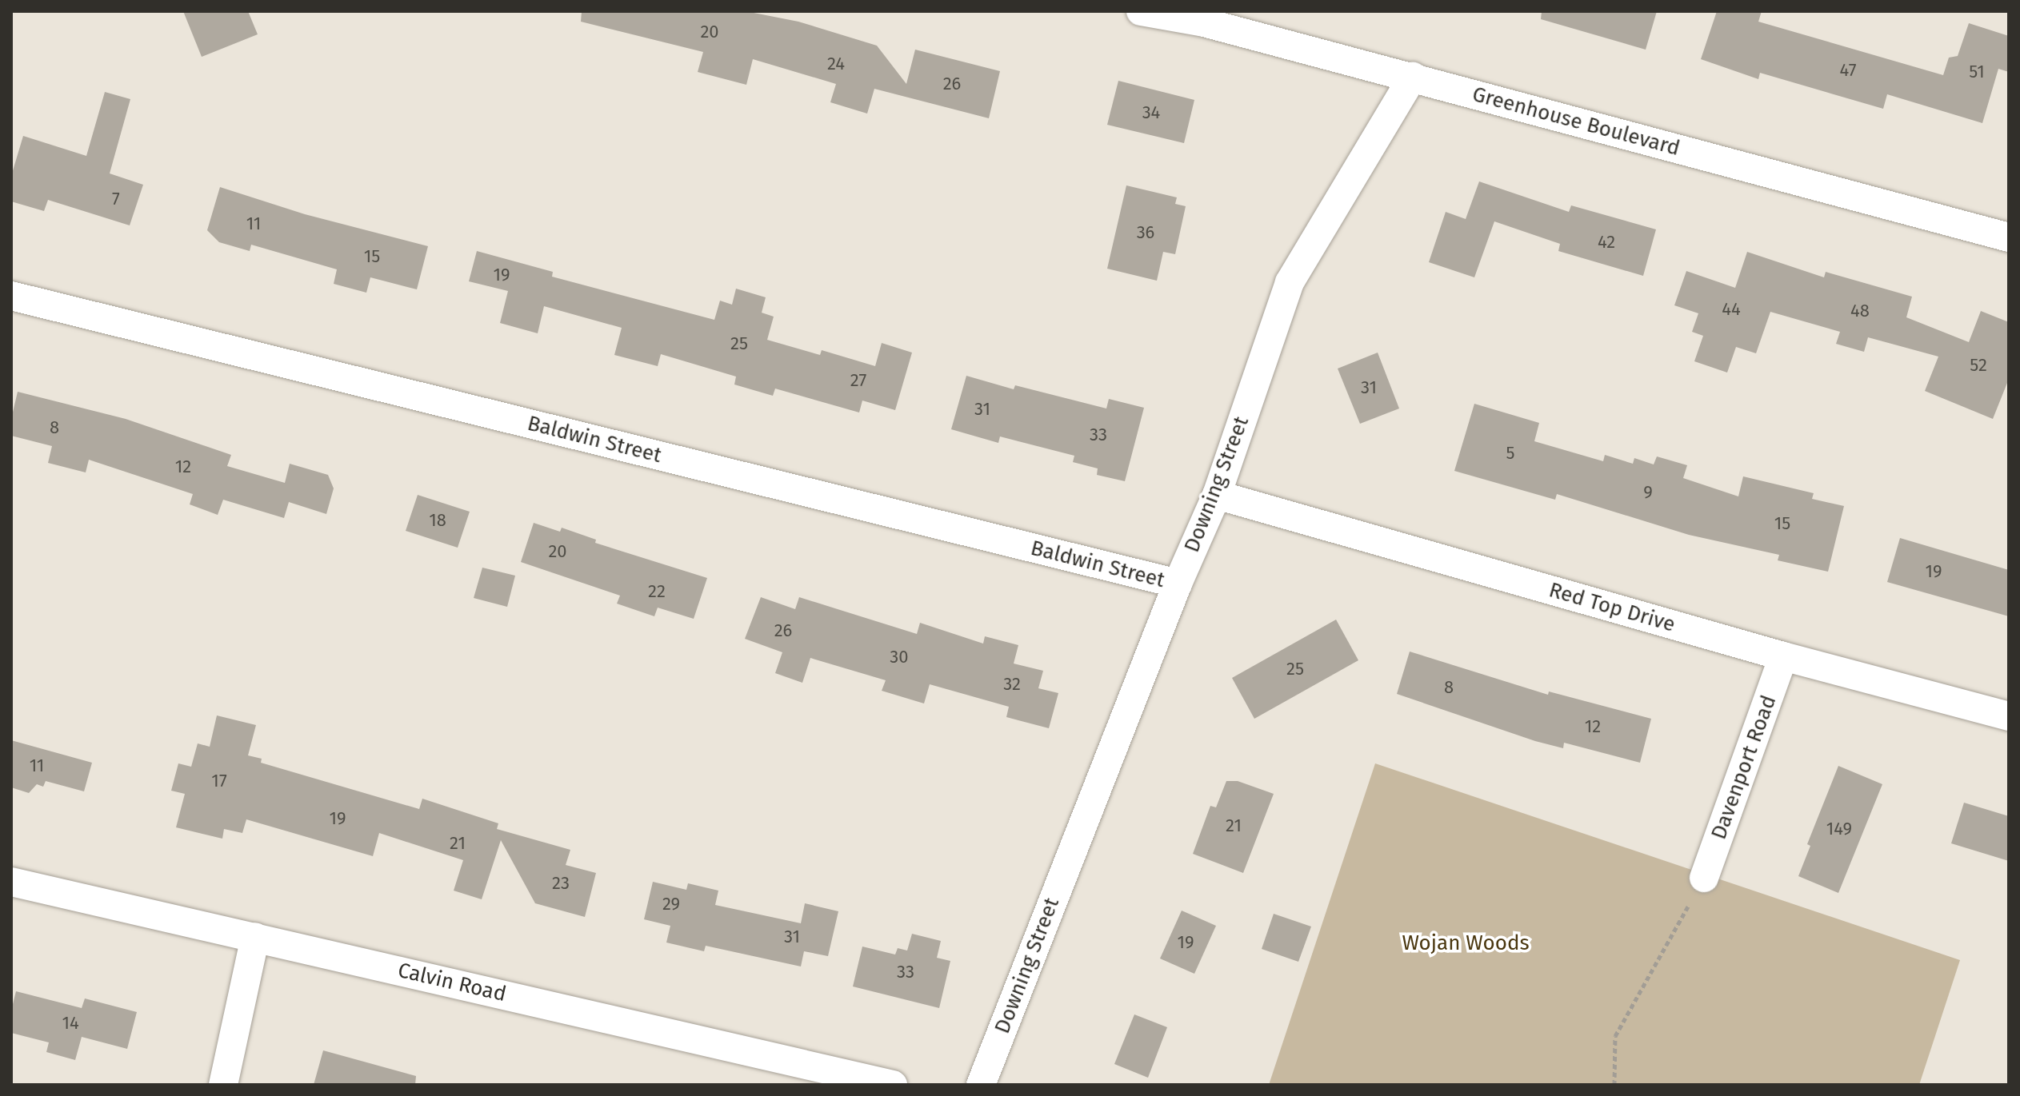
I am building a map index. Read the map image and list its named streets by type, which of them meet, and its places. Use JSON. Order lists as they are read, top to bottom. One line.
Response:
{"streets":{"street":["Greenhouse Boulevard","Baldwin Street","Downing Street","Red Top Drive","Davenport Road","Calvin Road"]},"crossings":[["Greenhouse Boulevard","Downing Street"],["Baldwin Street","Downing Street"],["Downing Street","Red Top Drive"],["Red Top Drive","Davenport Road"]],"parks":["Wojan Woods"],"house_numbers":["20","24","47","51","26","34","7","11","36","42","15","19","44","48","25","52","27","31","31","8","33","5","12","9","18","15","20","19","22","26","30","25","32","8","12","11","17","19","21","149","21","23","29","31","19","33","14"]}
